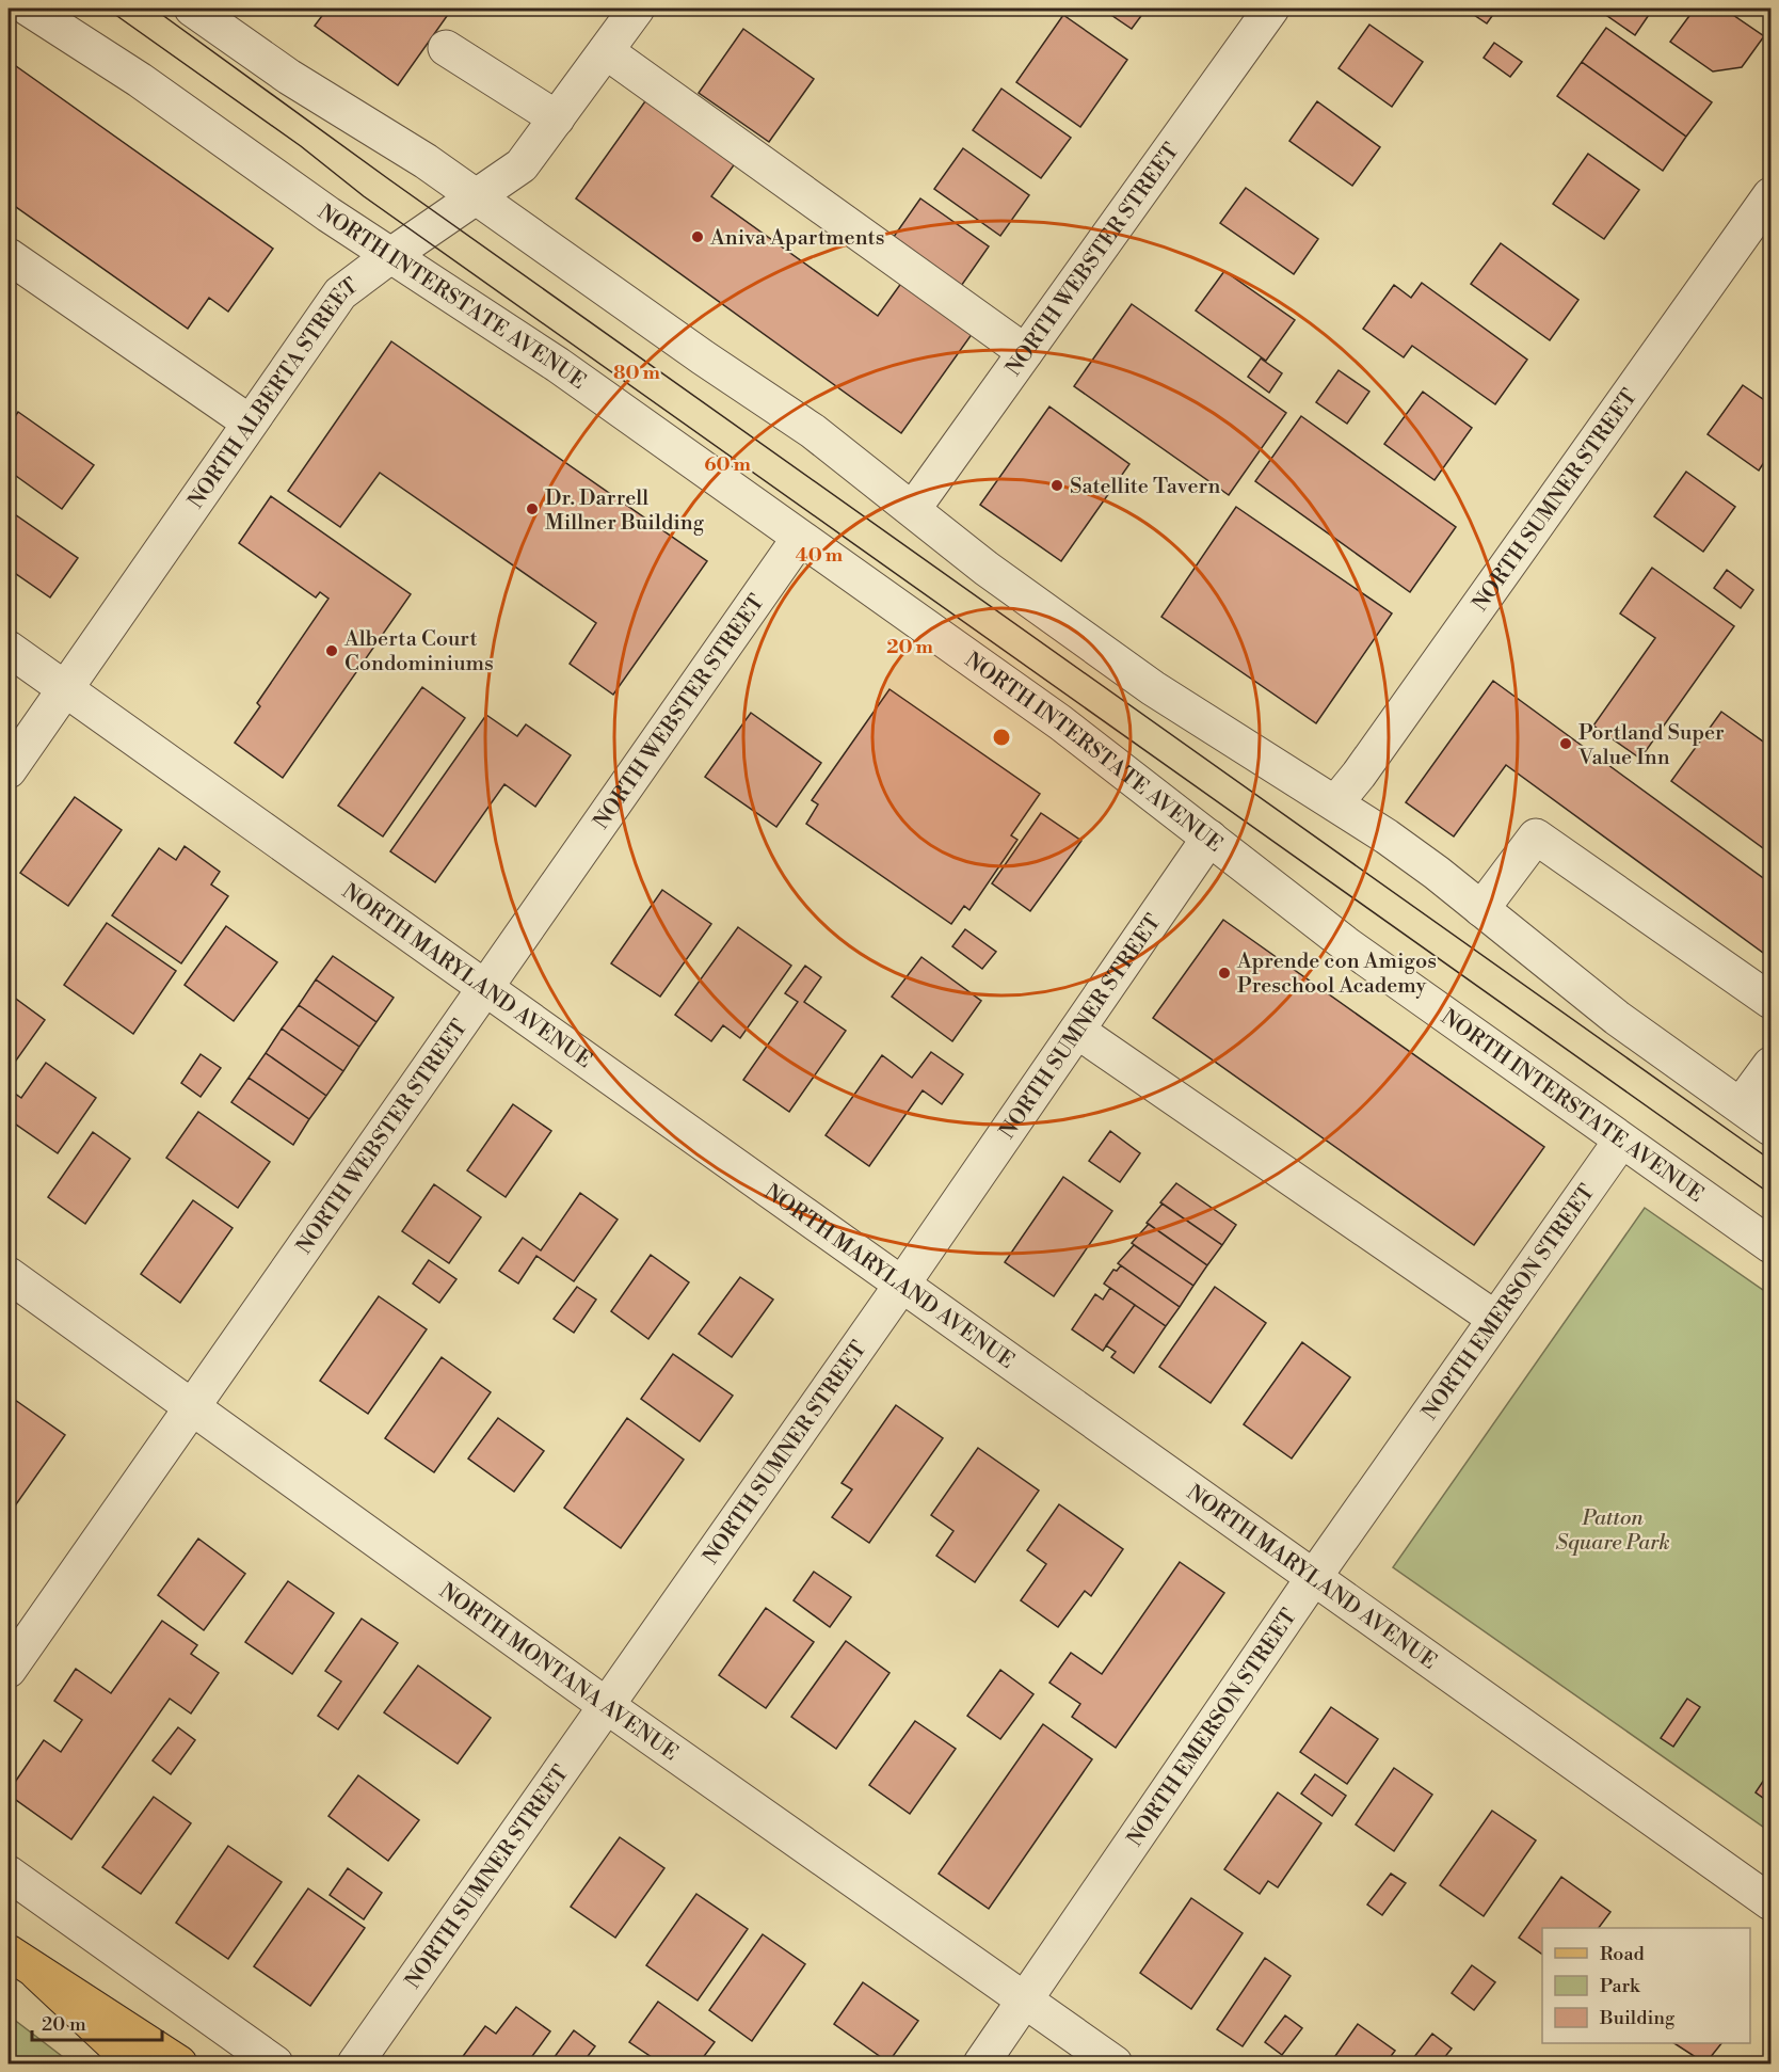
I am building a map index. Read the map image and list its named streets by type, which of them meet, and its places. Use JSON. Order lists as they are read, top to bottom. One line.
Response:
{"streets":{"street":["NORTH WEBSTER STREET","NORTH INTERSTATE AVENUE","NORTH ALBERTA STREET","NORTH SUMNER STREET","NORTH MARYLAND AVENUE","NORTH EMERSON STREET","NORTH MONTANA AVENUE"]},"crossings":[["NORTH WEBSTER STREET","NORTH INTERSTATE AVENUE"],["NORTH WEBSTER STREET","NORTH MARYLAND AVENUE"],["NORTH WEBSTER STREET","NORTH MONTANA AVENUE"],["NORTH INTERSTATE AVENUE","NORTH ALBERTA STREET"],["NORTH INTERSTATE AVENUE","NORTH SUMNER STREET"],["NORTH INTERSTATE AVENUE","NORTH EMERSON STREET"],["NORTH ALBERTA STREET","NORTH MARYLAND AVENUE"],["NORTH SUMNER STREET","NORTH MARYLAND AVENUE"],["NORTH SUMNER STREET","NORTH MONTANA AVENUE"],["NORTH MARYLAND AVENUE","NORTH EMERSON STREET"],["NORTH EMERSON STREET","NORTH MONTANA AVENUE"]],"parks":["Patton Square Park"],"places":["Aniva Apartments","Satellite Tavern","Dr. Darrell Millner Building","Alberta Court Condominiums","Portland Super Value Inn","Aprende con Amigos Preschool Academy"],"legend":["Road","Park","Building"],"scale_bar":"20 m","rings":["80 m","60 m","40 m","20 m"]}
